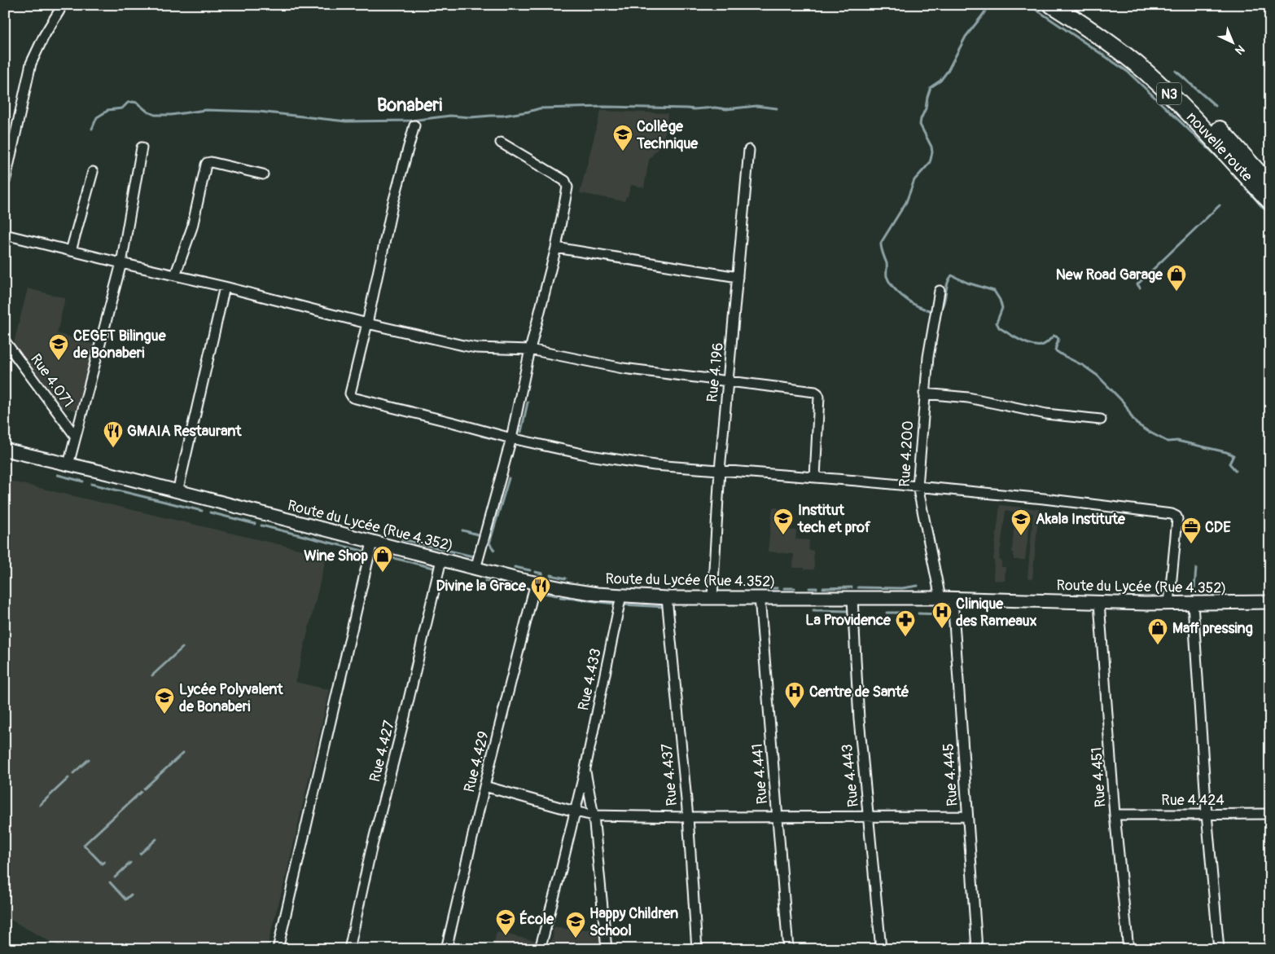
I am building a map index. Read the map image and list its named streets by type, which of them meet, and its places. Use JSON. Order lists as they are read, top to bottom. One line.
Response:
{"streets":{"highway":["N3","nouvelle route"],"main road":["Route du Lycée (Rue 4.352)"],"street":["Rue 4.196","Rue 4.071","Rue 4.200","Rue 4.433","Rue 4.427","Rue 4.429","Rue 4.441","Rue 4.437","Rue 4.445","Rue 4.443","Rue 4.451","Rue 4.424"]},"crossings":[["Rue 4.196","Route du Lycée (Rue 4.352)"],["Rue 4.200","Route du Lycée (Rue 4.352)"],["Rue 4.200","Rue 4.445"],["Route du Lycée (Rue 4.352)","Rue 4.433"],["Route du Lycée (Rue 4.352)","Rue 4.427"],["Route du Lycée (Rue 4.352)","Rue 4.429"],["Route du Lycée (Rue 4.352)","Rue 4.441"],["Route du Lycée (Rue 4.352)","Rue 4.437"],["Route du Lycée (Rue 4.352)","Rue 4.445"],["Route du Lycée (Rue 4.352)","Rue 4.443"],["Route du Lycée (Rue 4.352)","Rue 4.451"],["Rue 4.451","Rue 4.424"]],"districts":["Bonaberi"],"places":{"school or university":["Collège Technique","CEGET Bilingue de Bonaberi","Institut tech et prof","Akala Institute","Lycée Polyvalent de Bonaberi","École","Happy Children School"],"shop":["New Road Garage","Wine Shop","Maff pressing"],"restaurant":["GMAIA Restaurant","Divine la Grace"],"office":["CDE"],"hospital":["Clinique des Rameaux","Centre de Santé"],"pharmacy":["La Providence"]},"north":"bottom right"}
